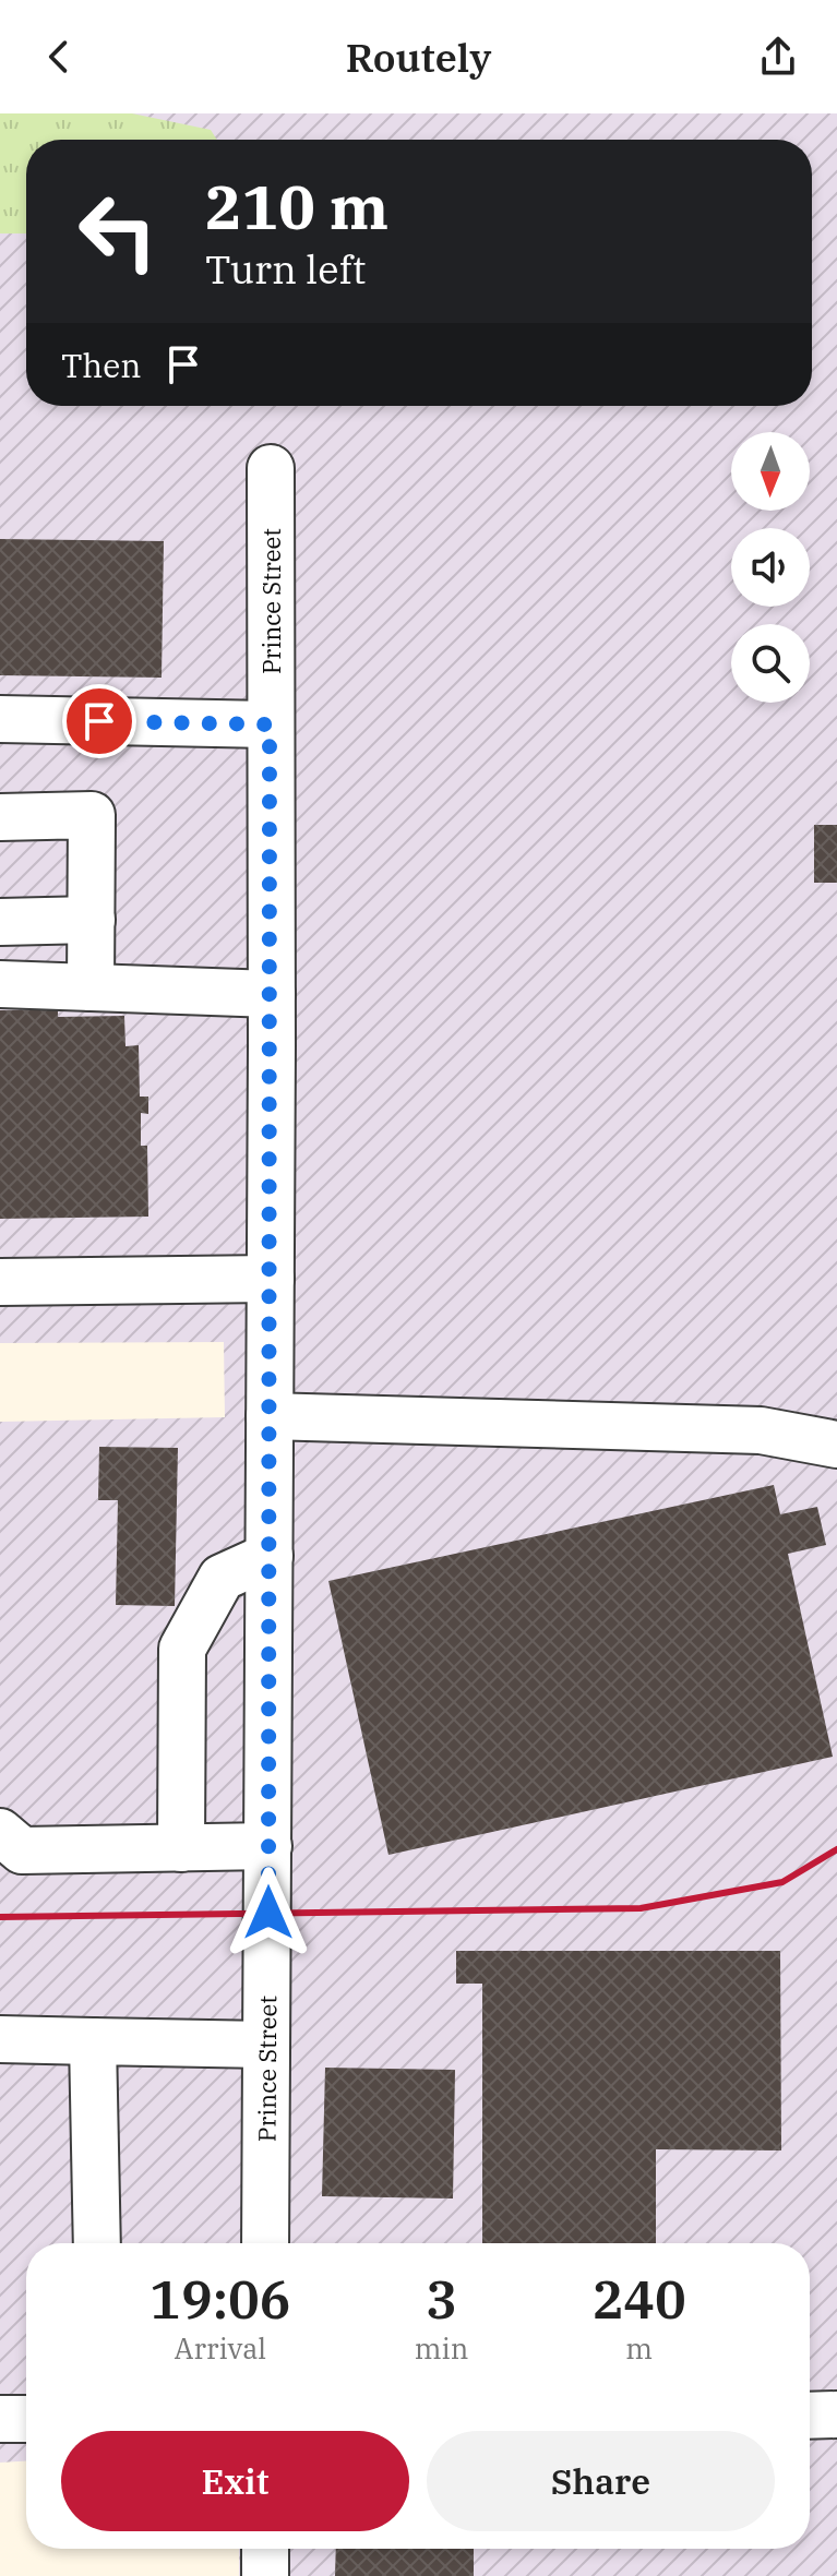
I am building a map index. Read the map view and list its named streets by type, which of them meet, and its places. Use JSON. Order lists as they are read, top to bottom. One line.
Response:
{"streets":{"street":["Prince Street"]},"north":"bottom","page":{"header":"Routely","turn":["210 m","Turn left"],"then":"Then","eta":["19:06","Arrival","3","min","240","m"],"buttons":["Exit","Share"]}}
